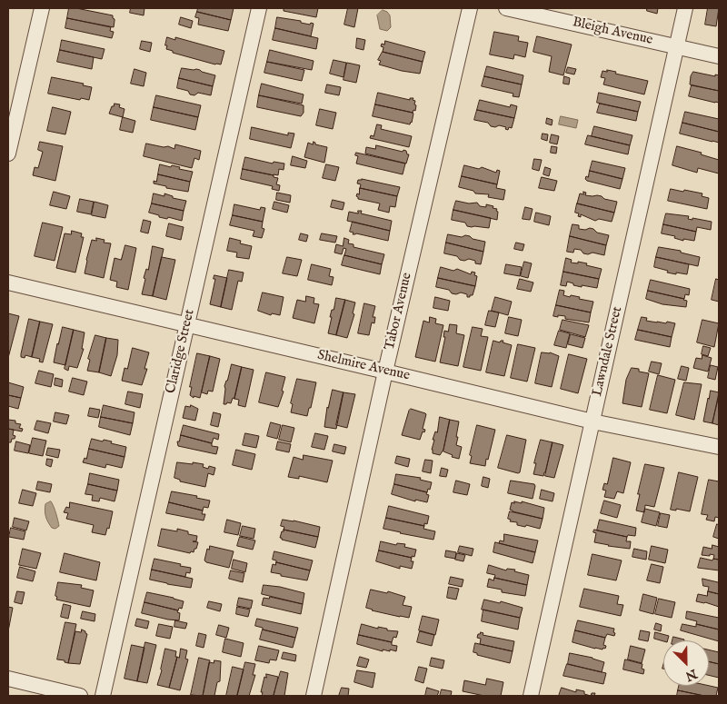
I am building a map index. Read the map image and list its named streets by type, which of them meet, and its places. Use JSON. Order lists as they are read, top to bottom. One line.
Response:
{"streets":{"street":["Bleigh Avenue","Tabor Avenue","Claridge Street","Lawndale Street","Shelmire Avenue"]},"crossings":[["Bleigh Avenue","Lawndale Street"],["Tabor Avenue","Shelmire Avenue"],["Claridge Street","Shelmire Avenue"],["Lawndale Street","Shelmire Avenue"]],"north":"bottom right"}
